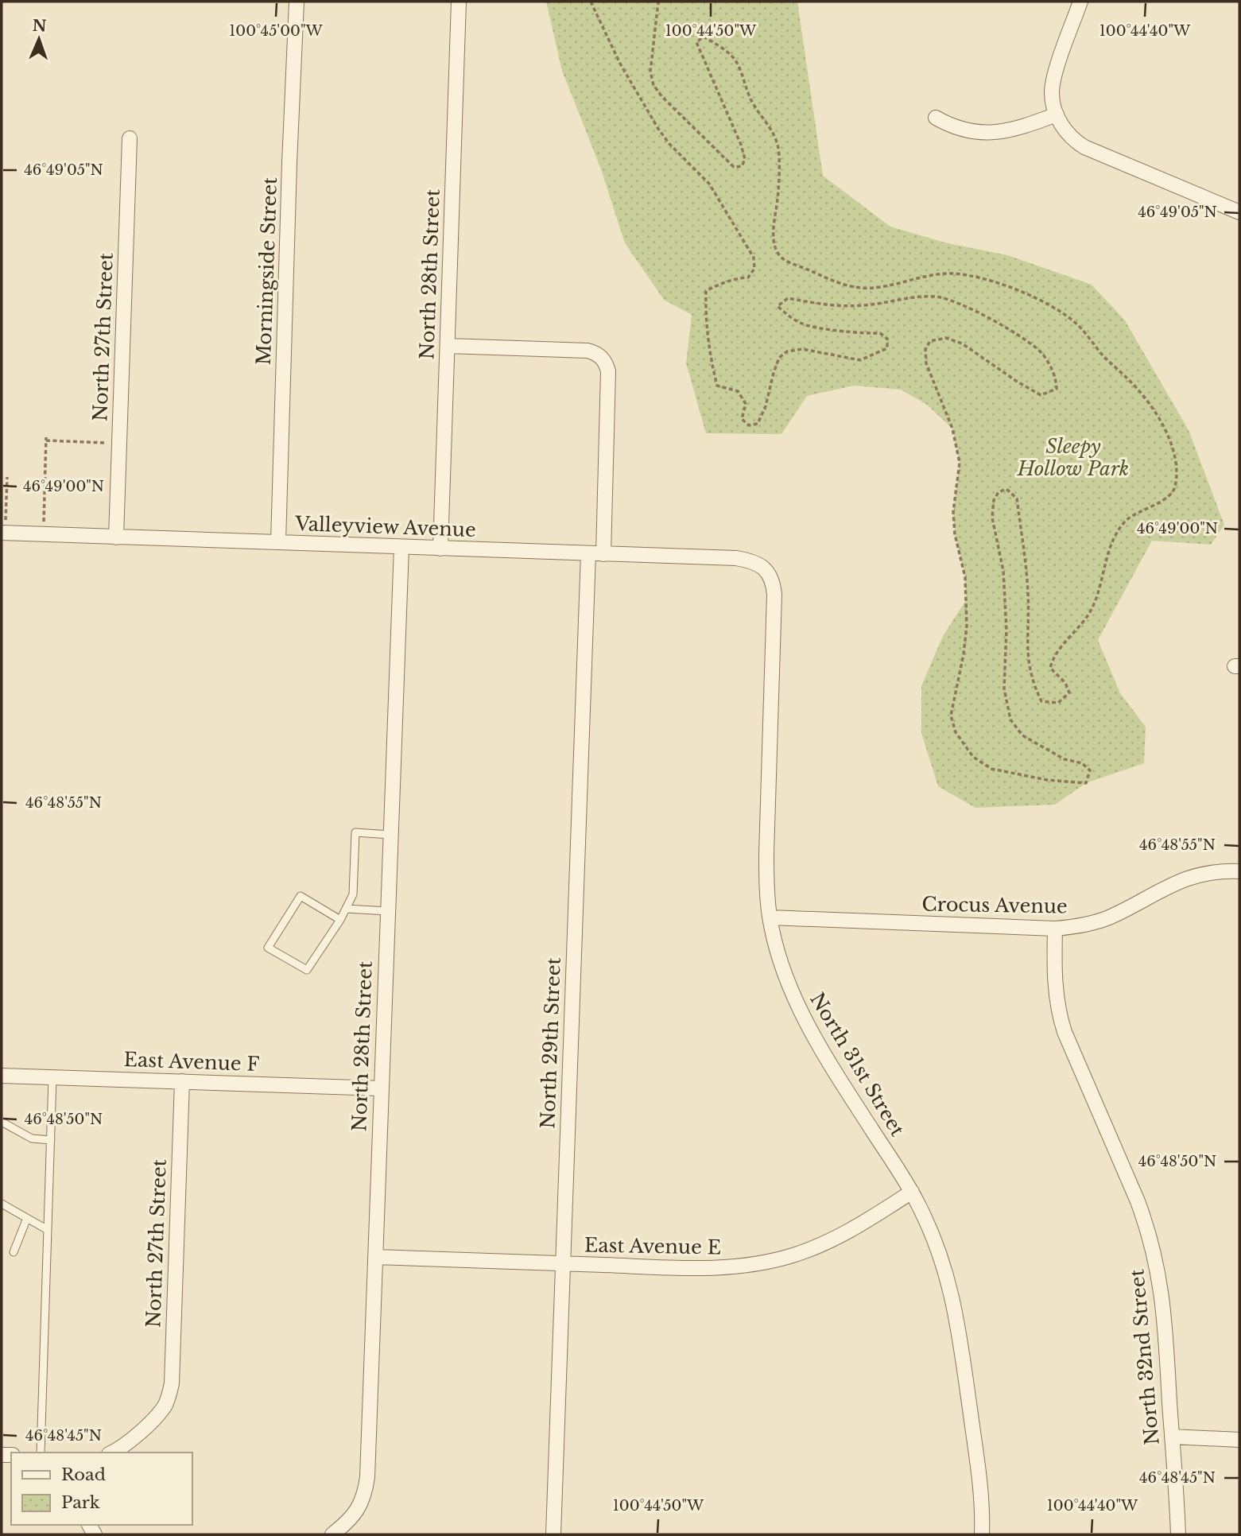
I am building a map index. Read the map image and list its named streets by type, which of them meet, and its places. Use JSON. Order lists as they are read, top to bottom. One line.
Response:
{"streets":{"street":["Morningside Street","North 28th Street","North 27th Street","Valleyview Avenue","Crocus Avenue","North 29th Street","East Avenue F","North 31st Street","East Avenue E","North 32nd Street"]},"crossings":[["Morningside Street","Valleyview Avenue"],["North 28th Street","Valleyview Avenue"],["North 28th Street","East Avenue F"],["North 28th Street","East Avenue E"],["North 27th Street","Valleyview Avenue"],["North 27th Street","East Avenue F"],["Valleyview Avenue","North 29th Street"],["Valleyview Avenue","North 31st Street"],["Crocus Avenue","North 31st Street"],["Crocus Avenue","North 32nd Street"],["North 29th Street","East Avenue E"],["North 31st Street","East Avenue E"]],"parks":["Sleepy Hollow Park"],"legend":["Road","Park"],"north":"top","coordinates":["100°45'00\"W","100°44'50\"W","100°44'40\"W","46°49'05\"N","46°49'00\"N","46°48'55\"N","46°48'50\"N","46°48'45\"N"]}
